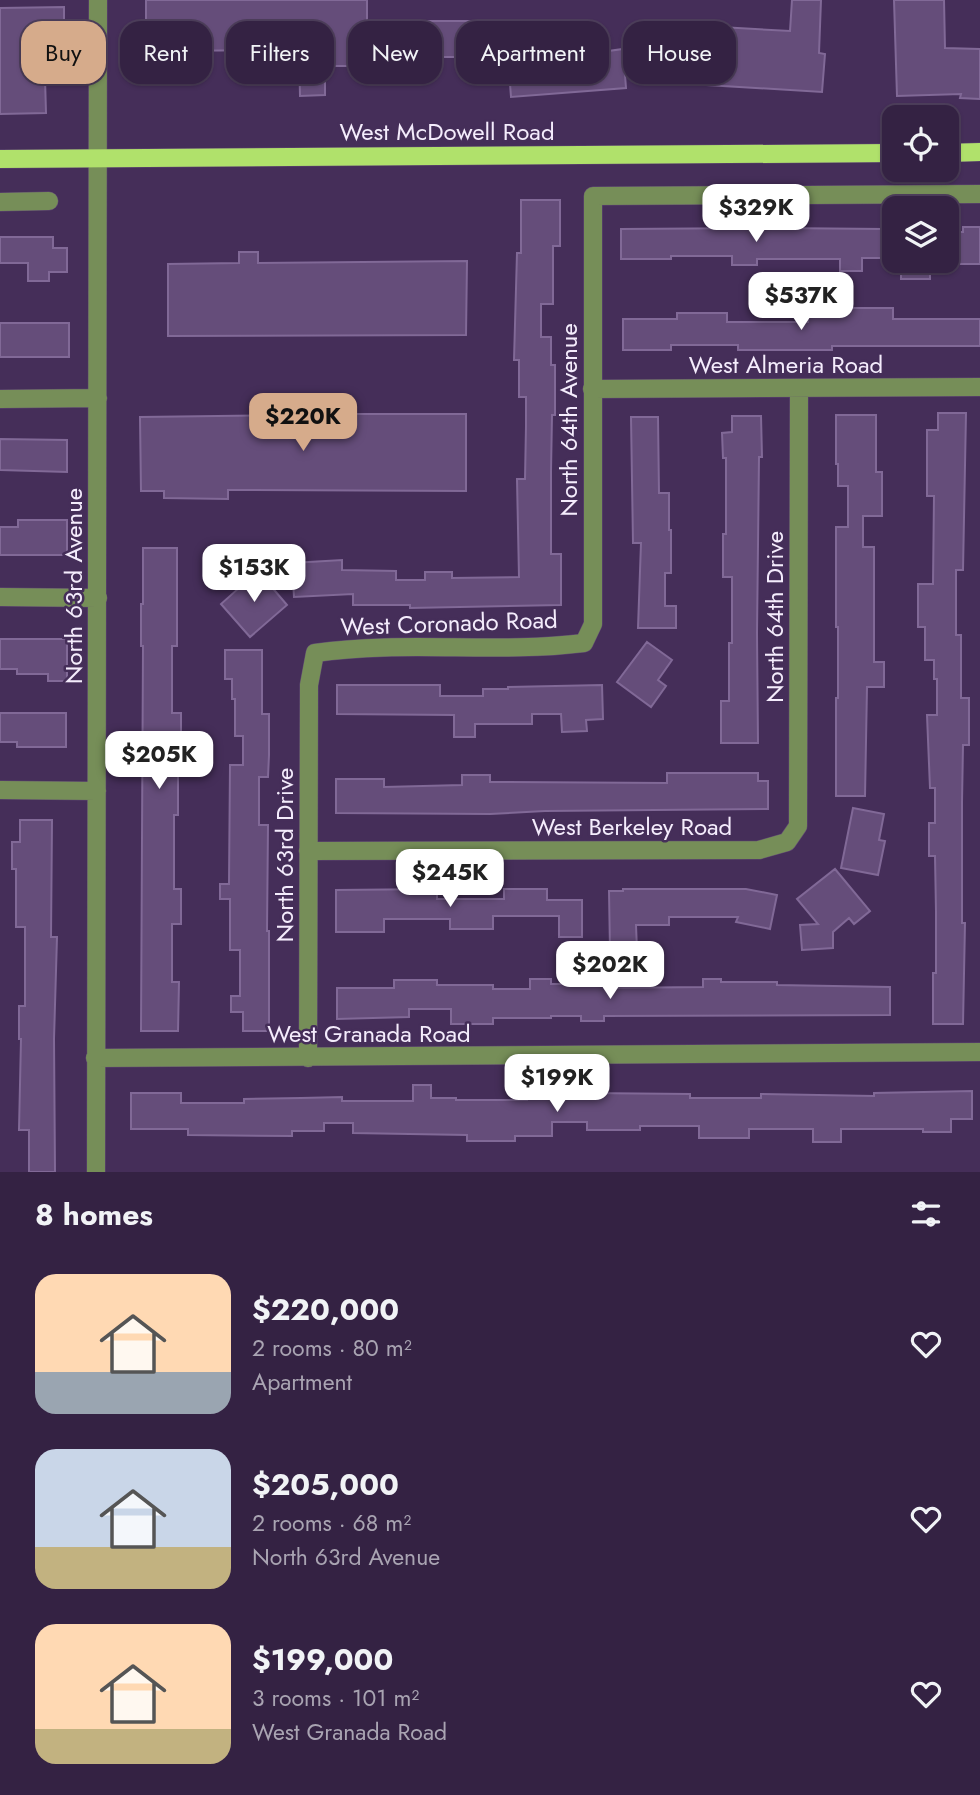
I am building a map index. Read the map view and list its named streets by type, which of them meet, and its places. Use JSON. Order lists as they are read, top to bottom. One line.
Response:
{"streets":{"main road":["West McDowell Road"],"street":["West Almeria Road","North 64th Avenue","North 63rd Avenue","North 64th Drive","West Coronado Road","West Berkeley Road","North 63rd Drive","West Granada Road"]},"crossings":[["West McDowell Road","North 63rd Avenue"],["West Almeria Road","North 64th Avenue"],["West Almeria Road","North 64th Drive"],["North 64th Avenue","West Coronado Road"],["North 63rd Avenue","West Granada Road"],["North 64th Drive","West Berkeley Road"],["West Coronado Road","North 63rd Drive"],["West Berkeley Road","North 63rd Drive"],["North 63rd Drive","West Granada Road"]],"page":{"chip":["Buy","Rent","Filters","New","Apartment","House"],"price":["$329K","$537K","$220K","$153K","$205K","$245K","$202K","$199K"],"heading":"8 homes","list":[{"name":"$220,000","note":"2 rooms · 80 m² · Apartment"},{"name":"$205,000","note":"2 rooms · 68 m² · North 63rd Avenue"},{"name":"$199,000","note":"3 rooms · 101 m² · West Granada Road"}]}}
